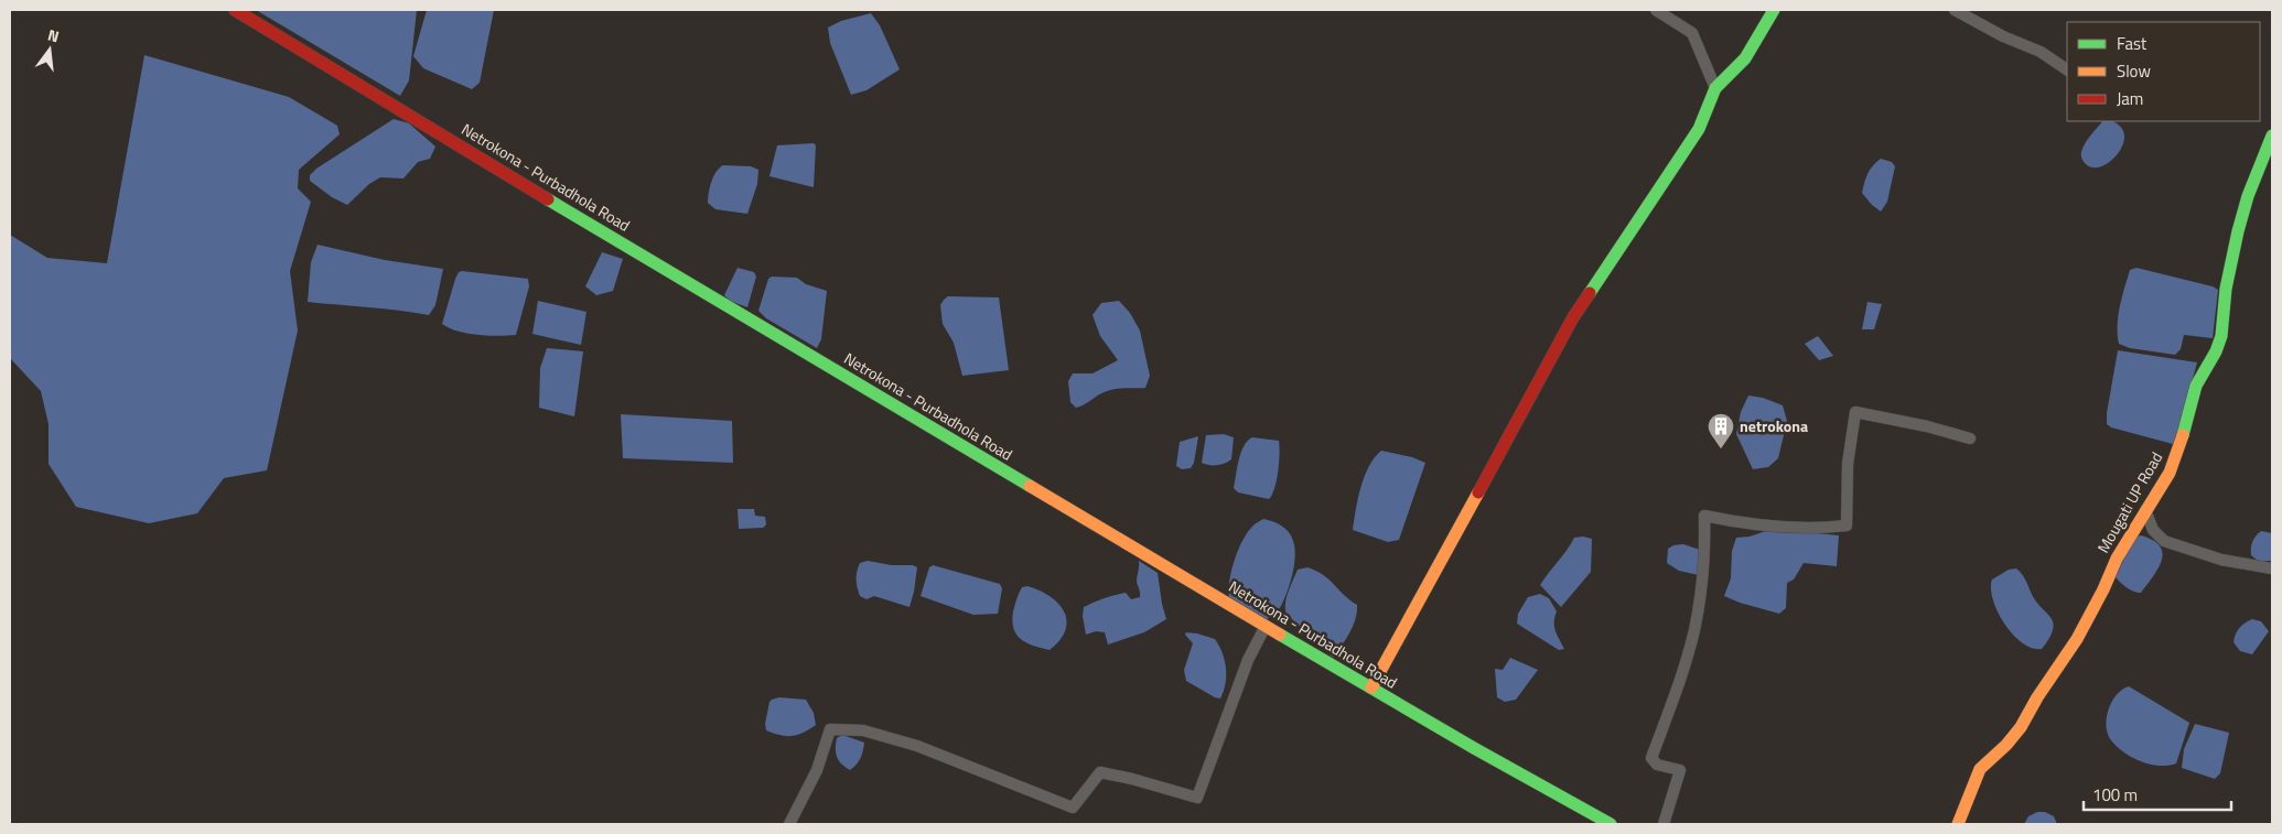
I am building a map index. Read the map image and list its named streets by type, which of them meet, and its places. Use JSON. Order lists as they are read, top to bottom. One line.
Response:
{"streets":{"main road":["Netrokona - Purbadhola Road","Mougati UP Road"]},"places":{"building":["netrokona"]},"legend":["Fast","Slow","Jam"],"scale_bar":"100 m","north":"top"}
